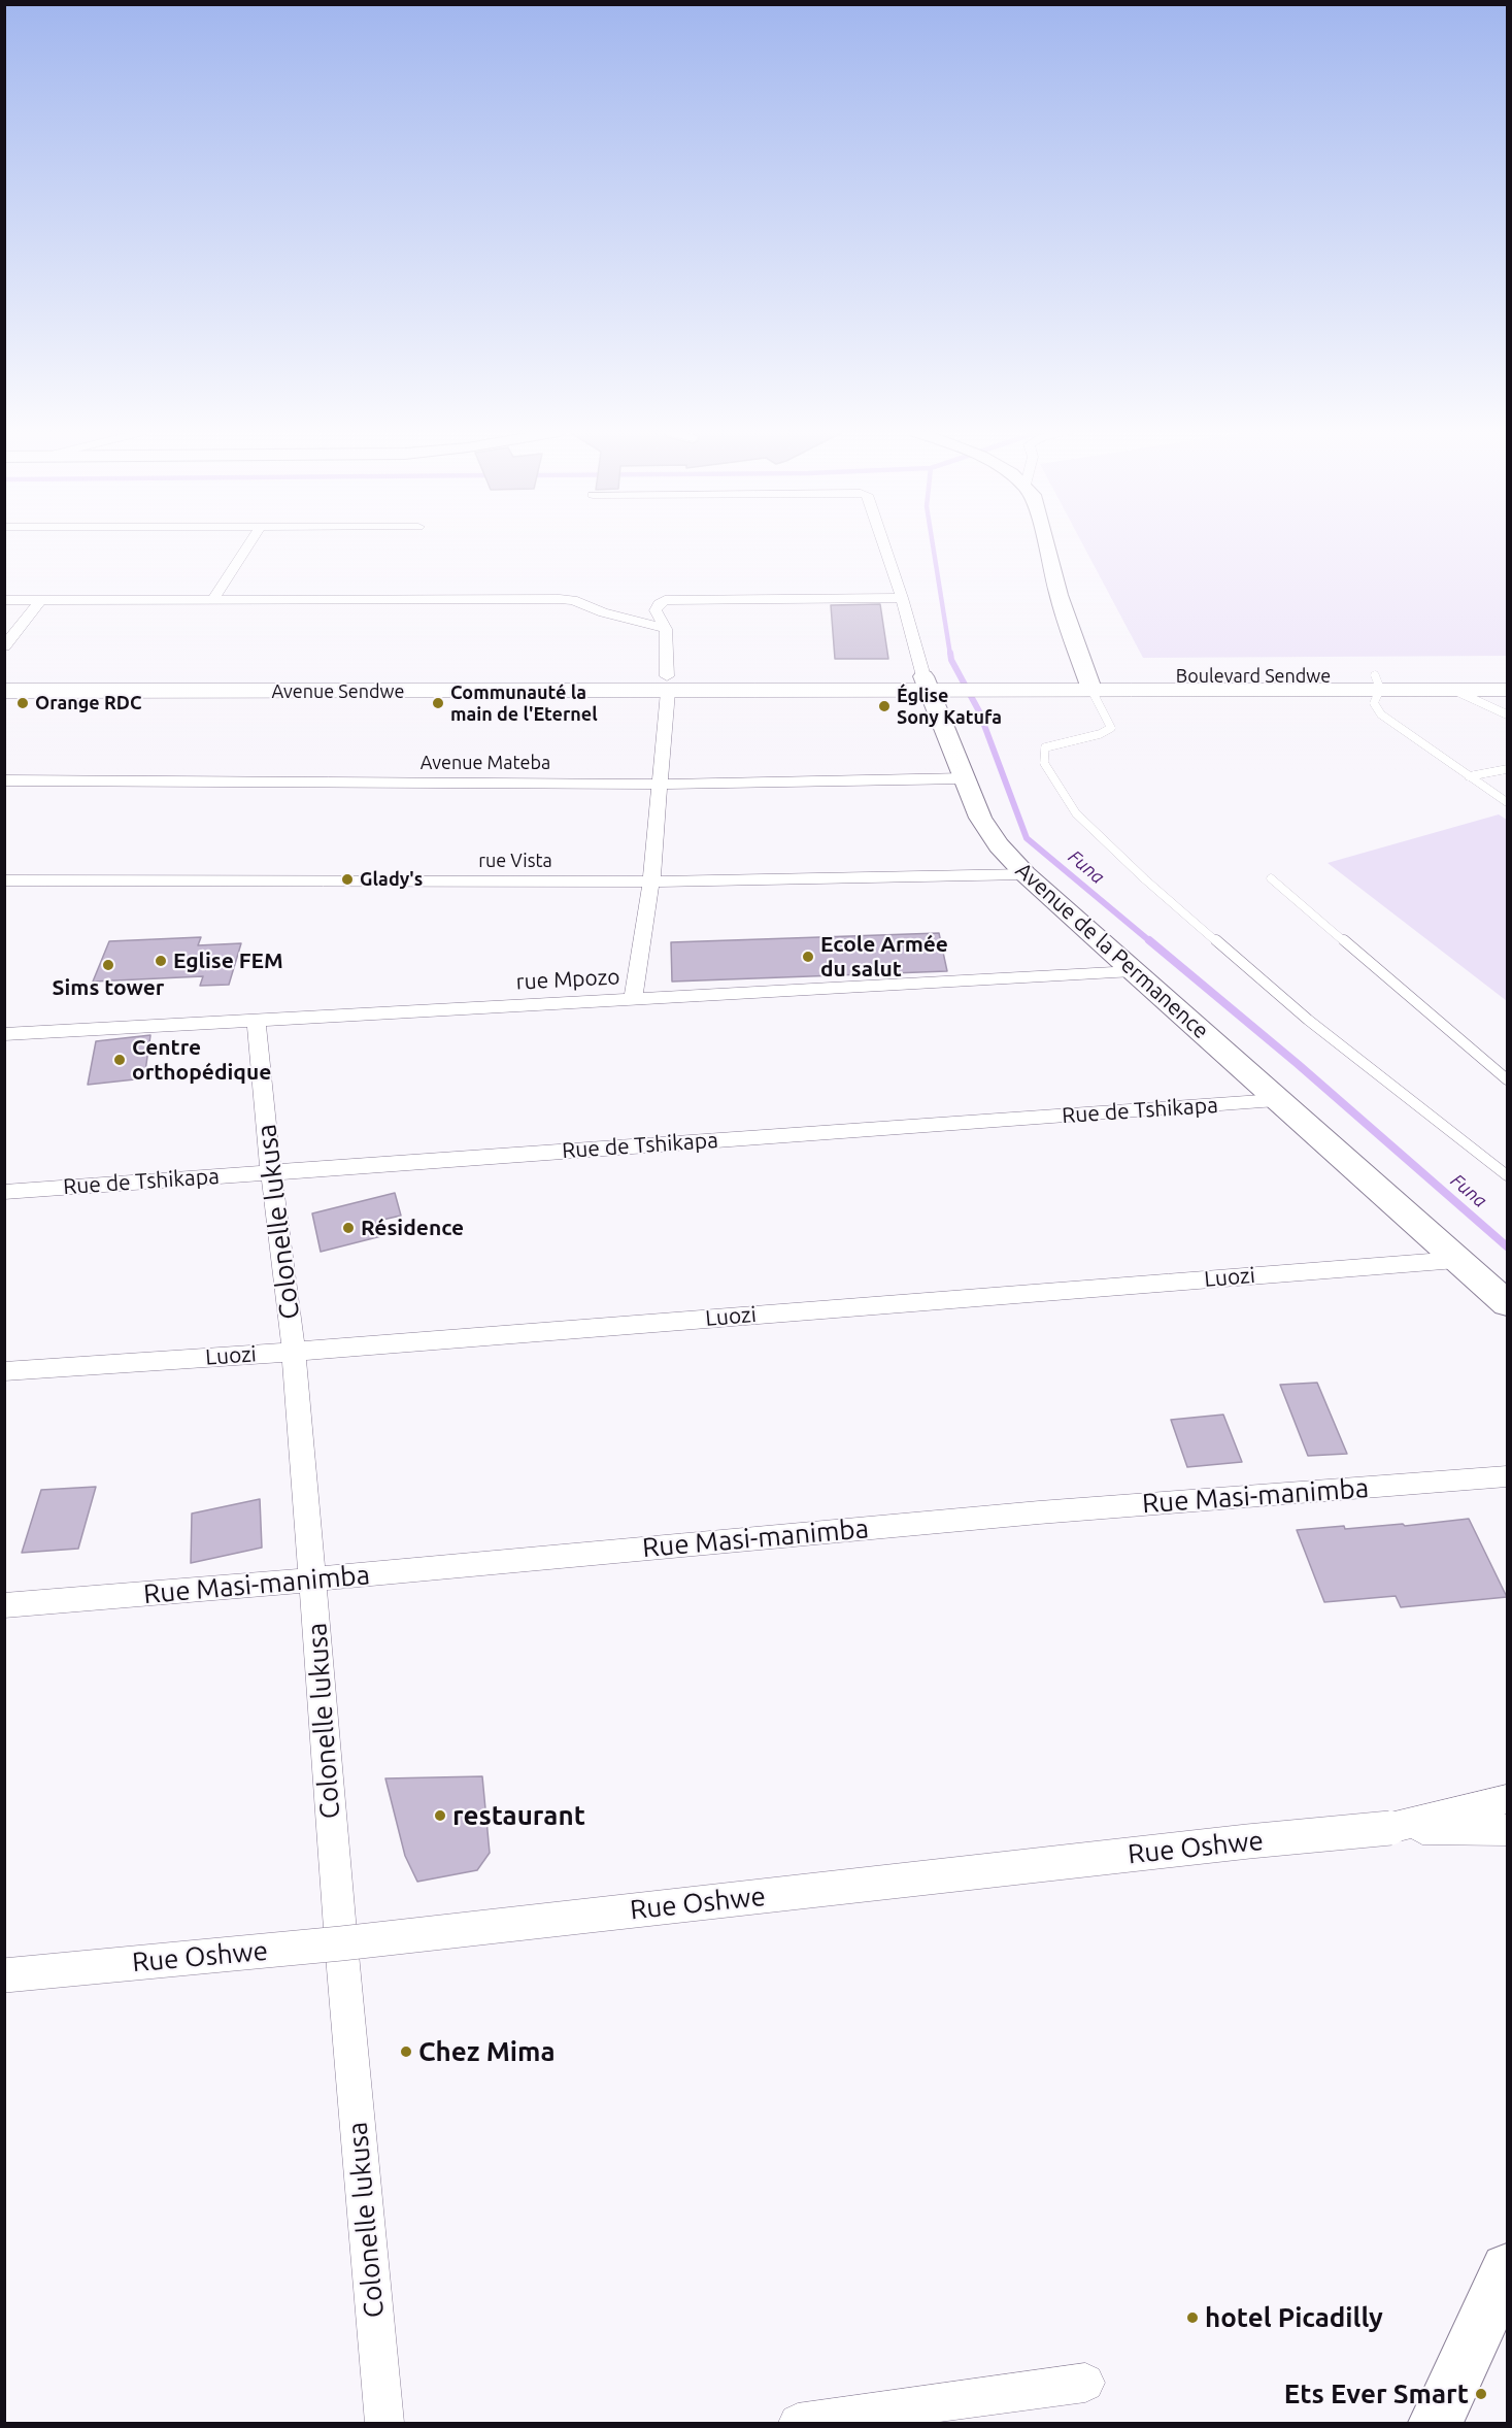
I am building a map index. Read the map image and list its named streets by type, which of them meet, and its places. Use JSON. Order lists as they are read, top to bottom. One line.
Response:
{"streets":{"highway":["Boulevard Sendwe","Avenue Sendwe"],"main road":["Avenue de la Permanence"],"street":["Avenue Mateba","rue Vista","rue Mpozo","Rue de Tshikapa","Colonelle lukusa","Luozi","Rue Masi-manimba","Rue Oshwe"]},"crossings":[["Boulevard Sendwe","Avenue Sendwe"],["Avenue Sendwe","Avenue de la Permanence"],["Avenue Mateba","Avenue de la Permanence"],["rue Vista","Avenue de la Permanence"],["Avenue de la Permanence","rue Mpozo"],["Avenue de la Permanence","Rue de Tshikapa"],["Avenue de la Permanence","Luozi"],["rue Mpozo","Colonelle lukusa"],["Rue de Tshikapa","Colonelle lukusa"],["Colonelle lukusa","Luozi"],["Colonelle lukusa","Rue Masi-manimba"],["Colonelle lukusa","Rue Oshwe"]],"water":["Funa"],"places":["Orange RDC","Communauté la main de l'Eternel","Église Sony Katufa","Glady's","Ecole Armée du salut","Eglise FEM","Sims tower","Centre orthopédique","Résidence","restaurant","Chez Mima","hotel Picadilly","Ets Ever Smart"]}
